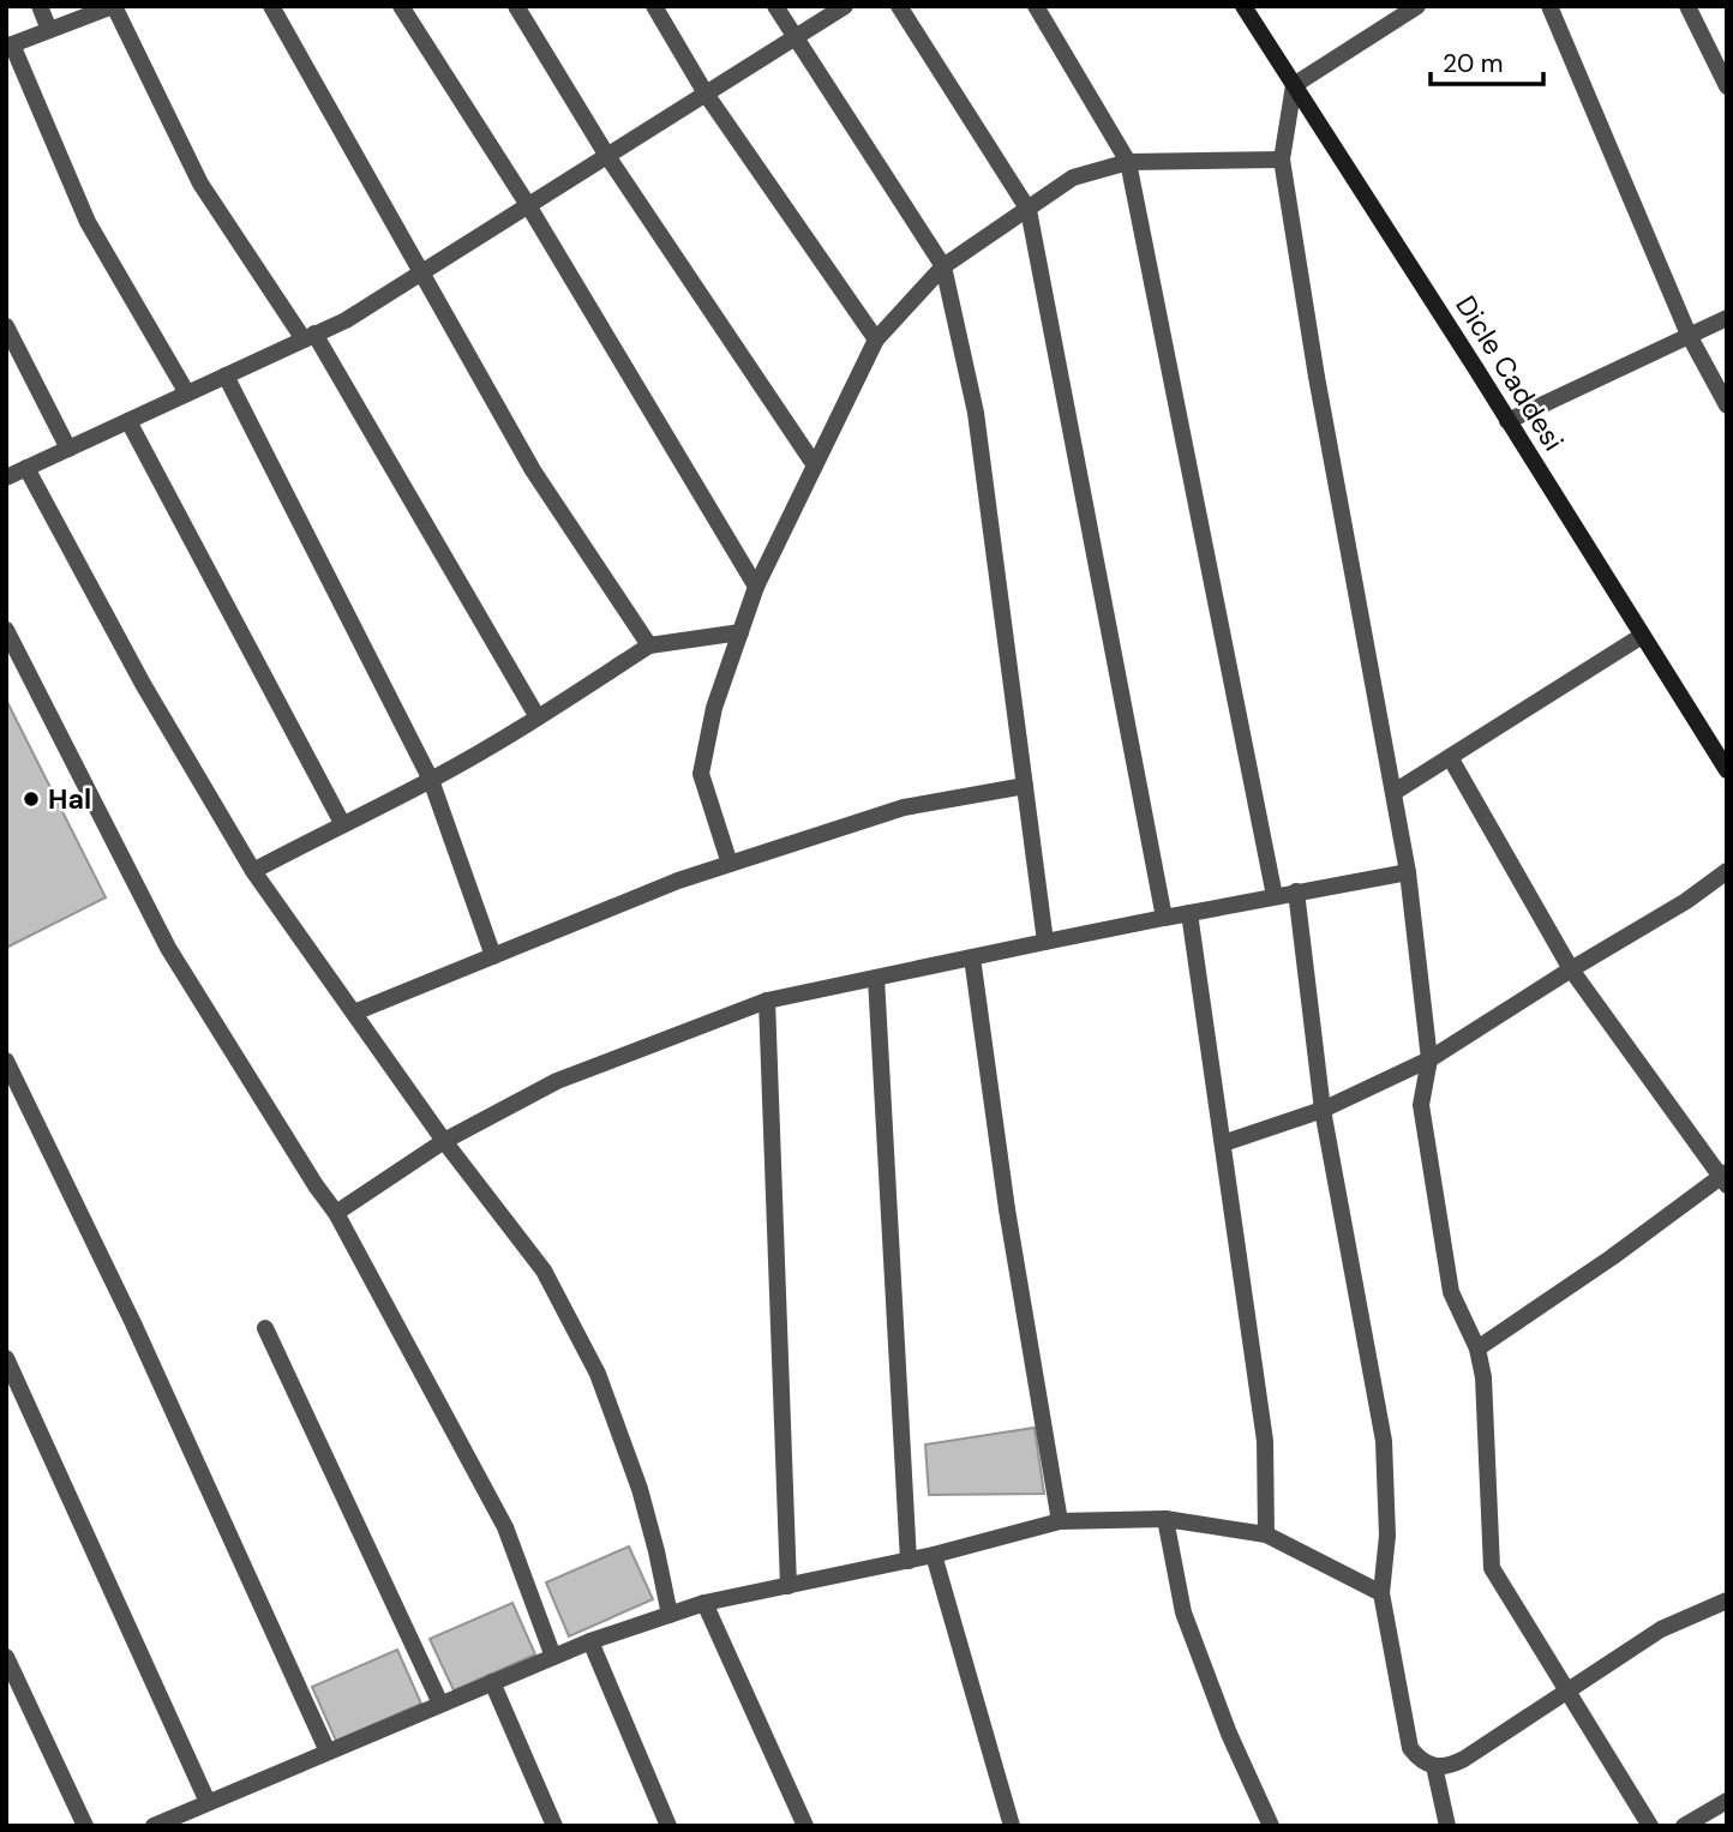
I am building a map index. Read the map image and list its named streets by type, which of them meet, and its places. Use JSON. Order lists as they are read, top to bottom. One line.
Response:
{"streets":{"main road":["Dicle Caddesi"]},"places":["Hal"],"scale_bar":"20 m"}
